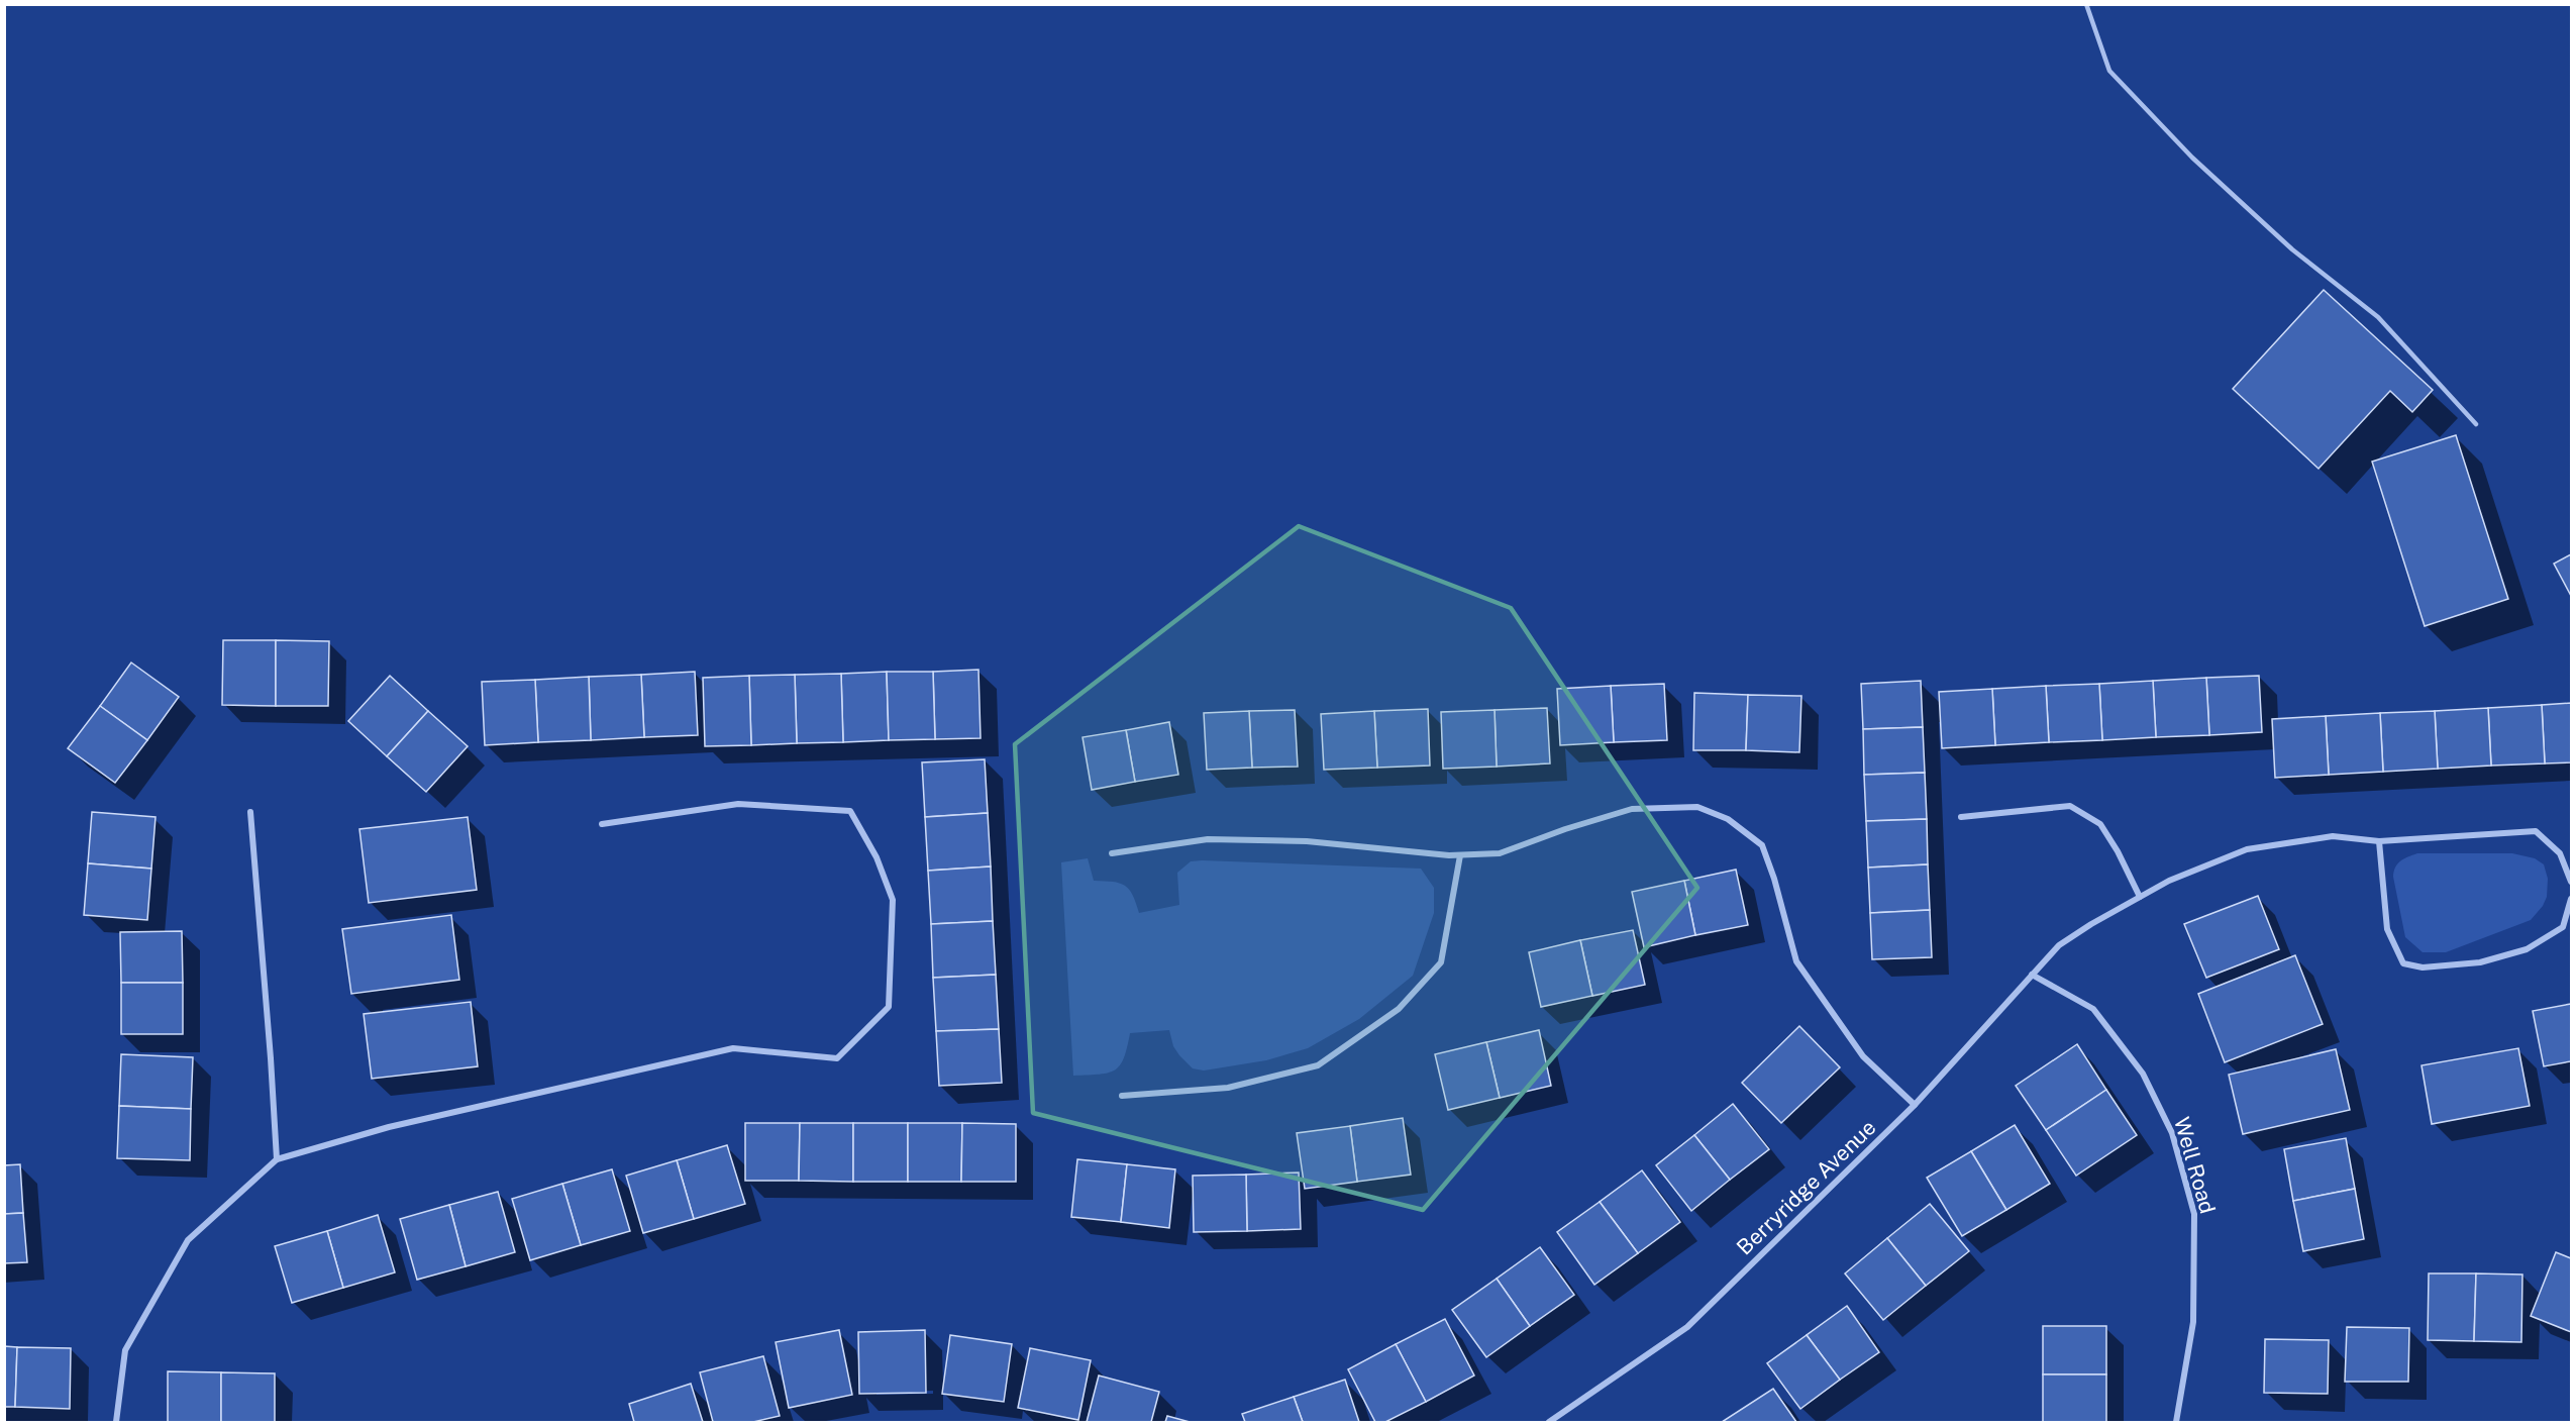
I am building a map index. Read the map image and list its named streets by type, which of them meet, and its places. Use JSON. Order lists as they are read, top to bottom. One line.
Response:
{"streets":{"street":["Well Road","Berryridge Avenue"]},"crossings":[["Well Road","Berryridge Avenue"]]}
